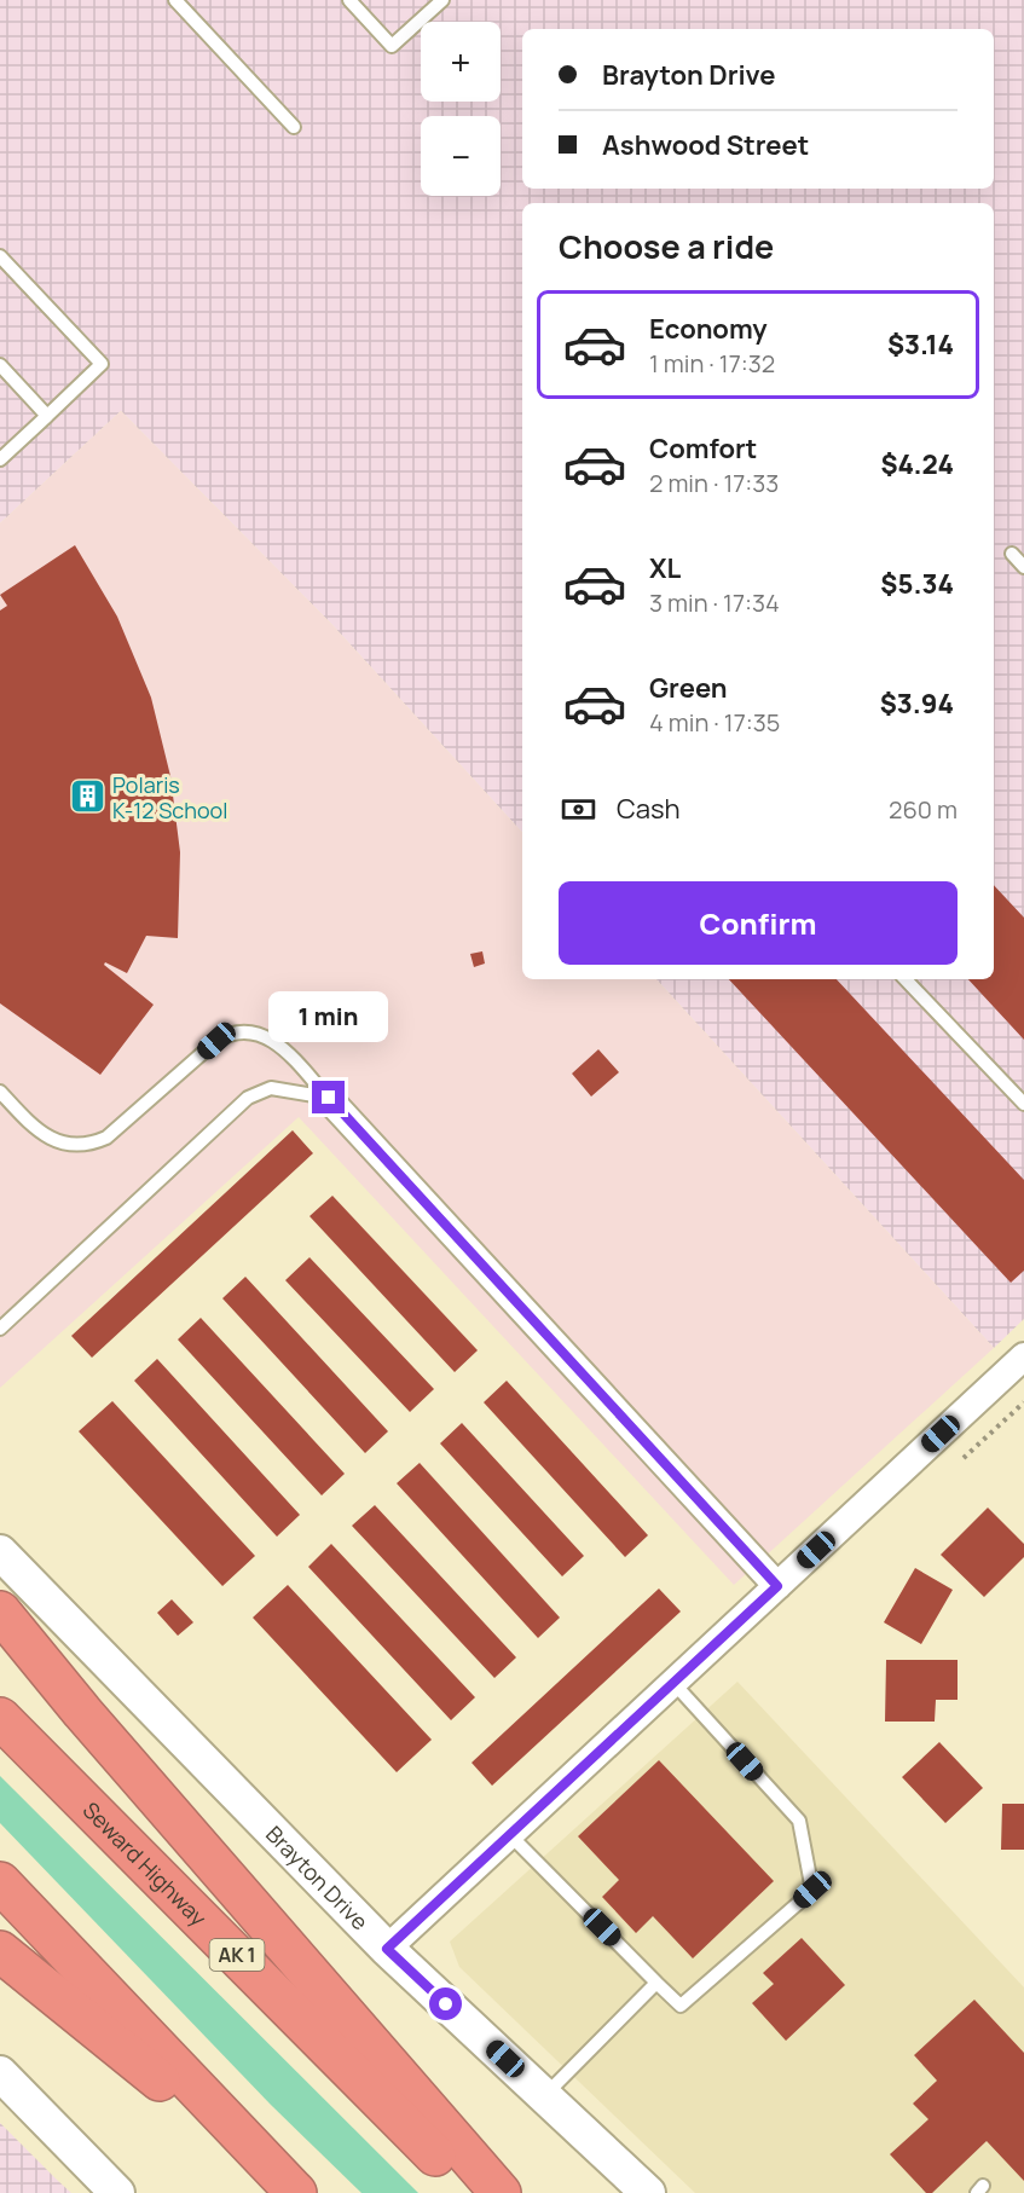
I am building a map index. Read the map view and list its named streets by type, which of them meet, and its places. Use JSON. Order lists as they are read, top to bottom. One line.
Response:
{"streets":{"highway":["Seward Highway","AK 1"],"street":["Brayton Drive"]},"places":{"building":["Polaris K-12 School"]},"page":{"map_buttons":["+","−"],"banner":["Brayton Drive","Ashwood Street"],"heading":"Choose a ride","list":[{"name":"Economy","note":"1 min · 17:32","value":"$3.14"},{"name":"Comfort","note":"2 min · 17:33","value":"$4.24"},{"name":"XL","note":"3 min · 17:34","value":"$5.34"},{"name":"Green","note":"4 min · 17:35","value":"$3.94"}],"pay":["Cash","260 m"],"buttons":"Confirm","bubble":"1 min"}}
